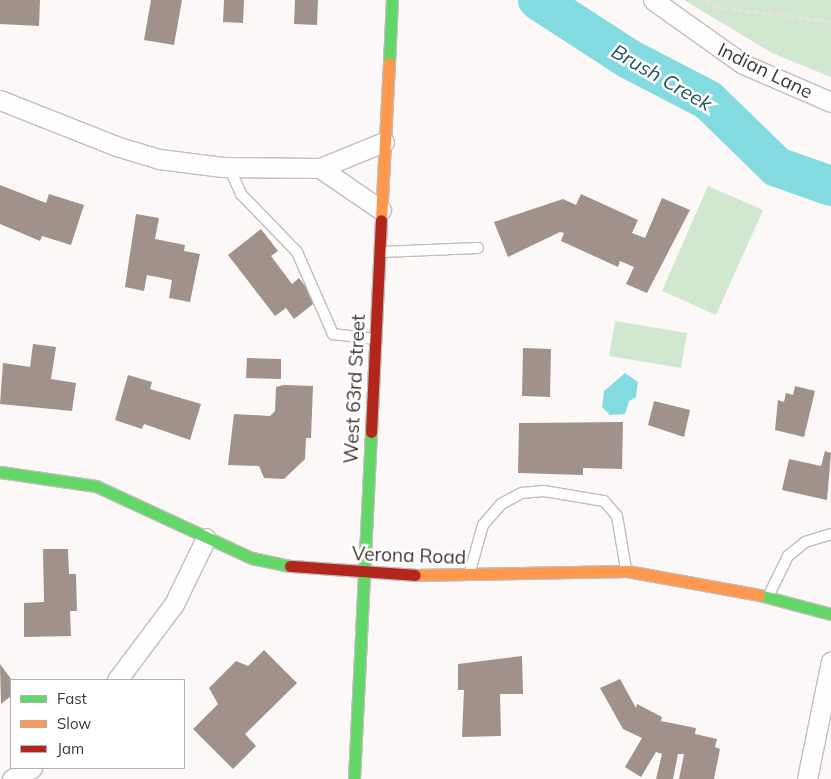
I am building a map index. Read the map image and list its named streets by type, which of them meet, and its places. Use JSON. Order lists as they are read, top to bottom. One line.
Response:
{"streets":{"street":["Indian Lane","West 63rd Street","Verona Road"]},"crossings":[["West 63rd Street","Verona Road"]],"water":["Brush Creek"],"legend":["Fast","Slow","Jam"]}
